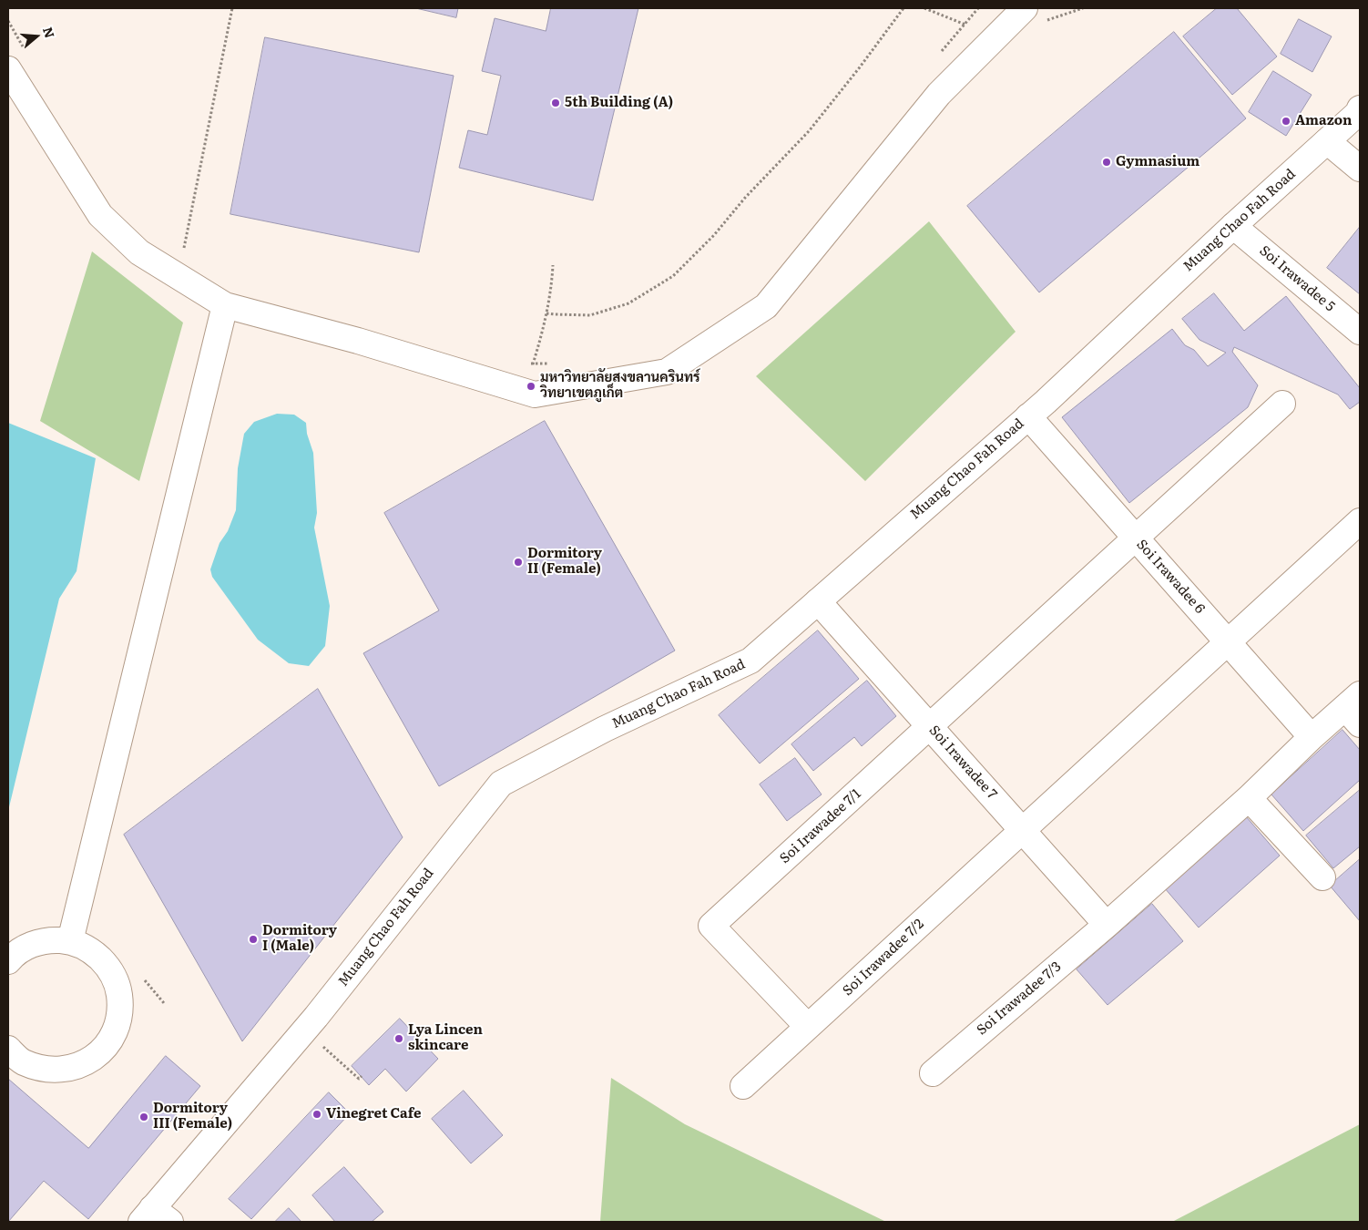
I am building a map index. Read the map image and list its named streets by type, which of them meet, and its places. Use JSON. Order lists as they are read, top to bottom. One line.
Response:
{"streets":{"street":["Muang Chao Fah Road","Soi Irawadee 5","Soi Irawadee 6","Soi Irawadee 7","Soi Irawadee 7/1","Soi Irawadee 7/2","Soi Irawadee 7/3"]},"crossings":[["Muang Chao Fah Road","Soi Irawadee 5"],["Muang Chao Fah Road","Soi Irawadee 6"],["Muang Chao Fah Road","Soi Irawadee 7"],["Soi Irawadee 6","Soi Irawadee 7/1"],["Soi Irawadee 6","Soi Irawadee 7/2"],["Soi Irawadee 6","Soi Irawadee 7/3"],["Soi Irawadee 7","Soi Irawadee 7/1"],["Soi Irawadee 7","Soi Irawadee 7/2"],["Soi Irawadee 7","Soi Irawadee 7/3"],["Soi Irawadee 7/1","Soi Irawadee 7/2"]],"places":["5th Building (A)","Amazon","Gymnasium","มหาวิทยาลัยสงขลานครินทร์ วิทยาเขตภูเก็ต","Dormitory II (Female)","Dormitory I (Male)","Lya Lincen skincare","Vinegret Cafe","Dormitory III (Female)"],"north":"right"}
